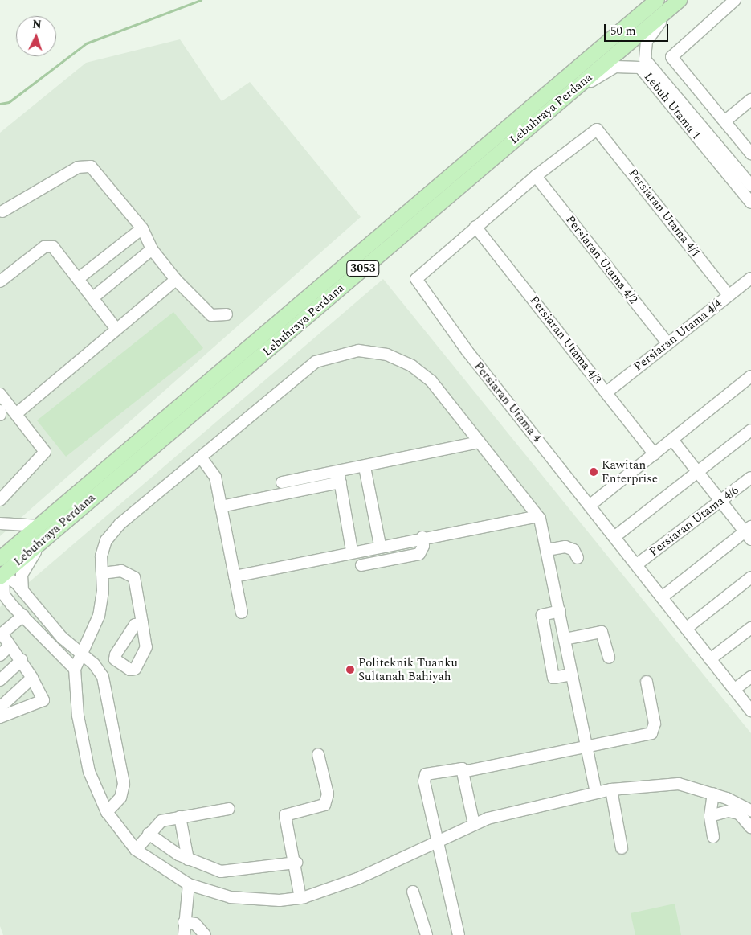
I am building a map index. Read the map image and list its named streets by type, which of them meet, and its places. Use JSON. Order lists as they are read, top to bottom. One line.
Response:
{"streets":{"main road":["Lebuhraya Perdana","3053"],"street":["Lebuh Utama 1","Persiaran Utama 4/1","Persiaran Utama 4/2","Persiaran Utama 4/4","Persiaran Utama 4/3","Persiaran Utama 4","Persiaran Utama 4/6"]},"crossings":[["Lebuh Utama 1","Lebuhraya Perdana"],["Persiaran Utama 4/1","Persiaran Utama 4/4"],["Persiaran Utama 4/1","Persiaran Utama 4"],["Persiaran Utama 4/2","Persiaran Utama 4/4"],["Persiaran Utama 4/2","Persiaran Utama 4"],["Persiaran Utama 4/4","Persiaran Utama 4/3"],["Persiaran Utama 4/3","Persiaran Utama 4"],["Persiaran Utama 4","Persiaran Utama 4/6"]],"places":["Kawitan Enterprise","Politeknik Tuanku Sultanah Bahiyah"],"scale_bar":"50 m","north":"top"}
